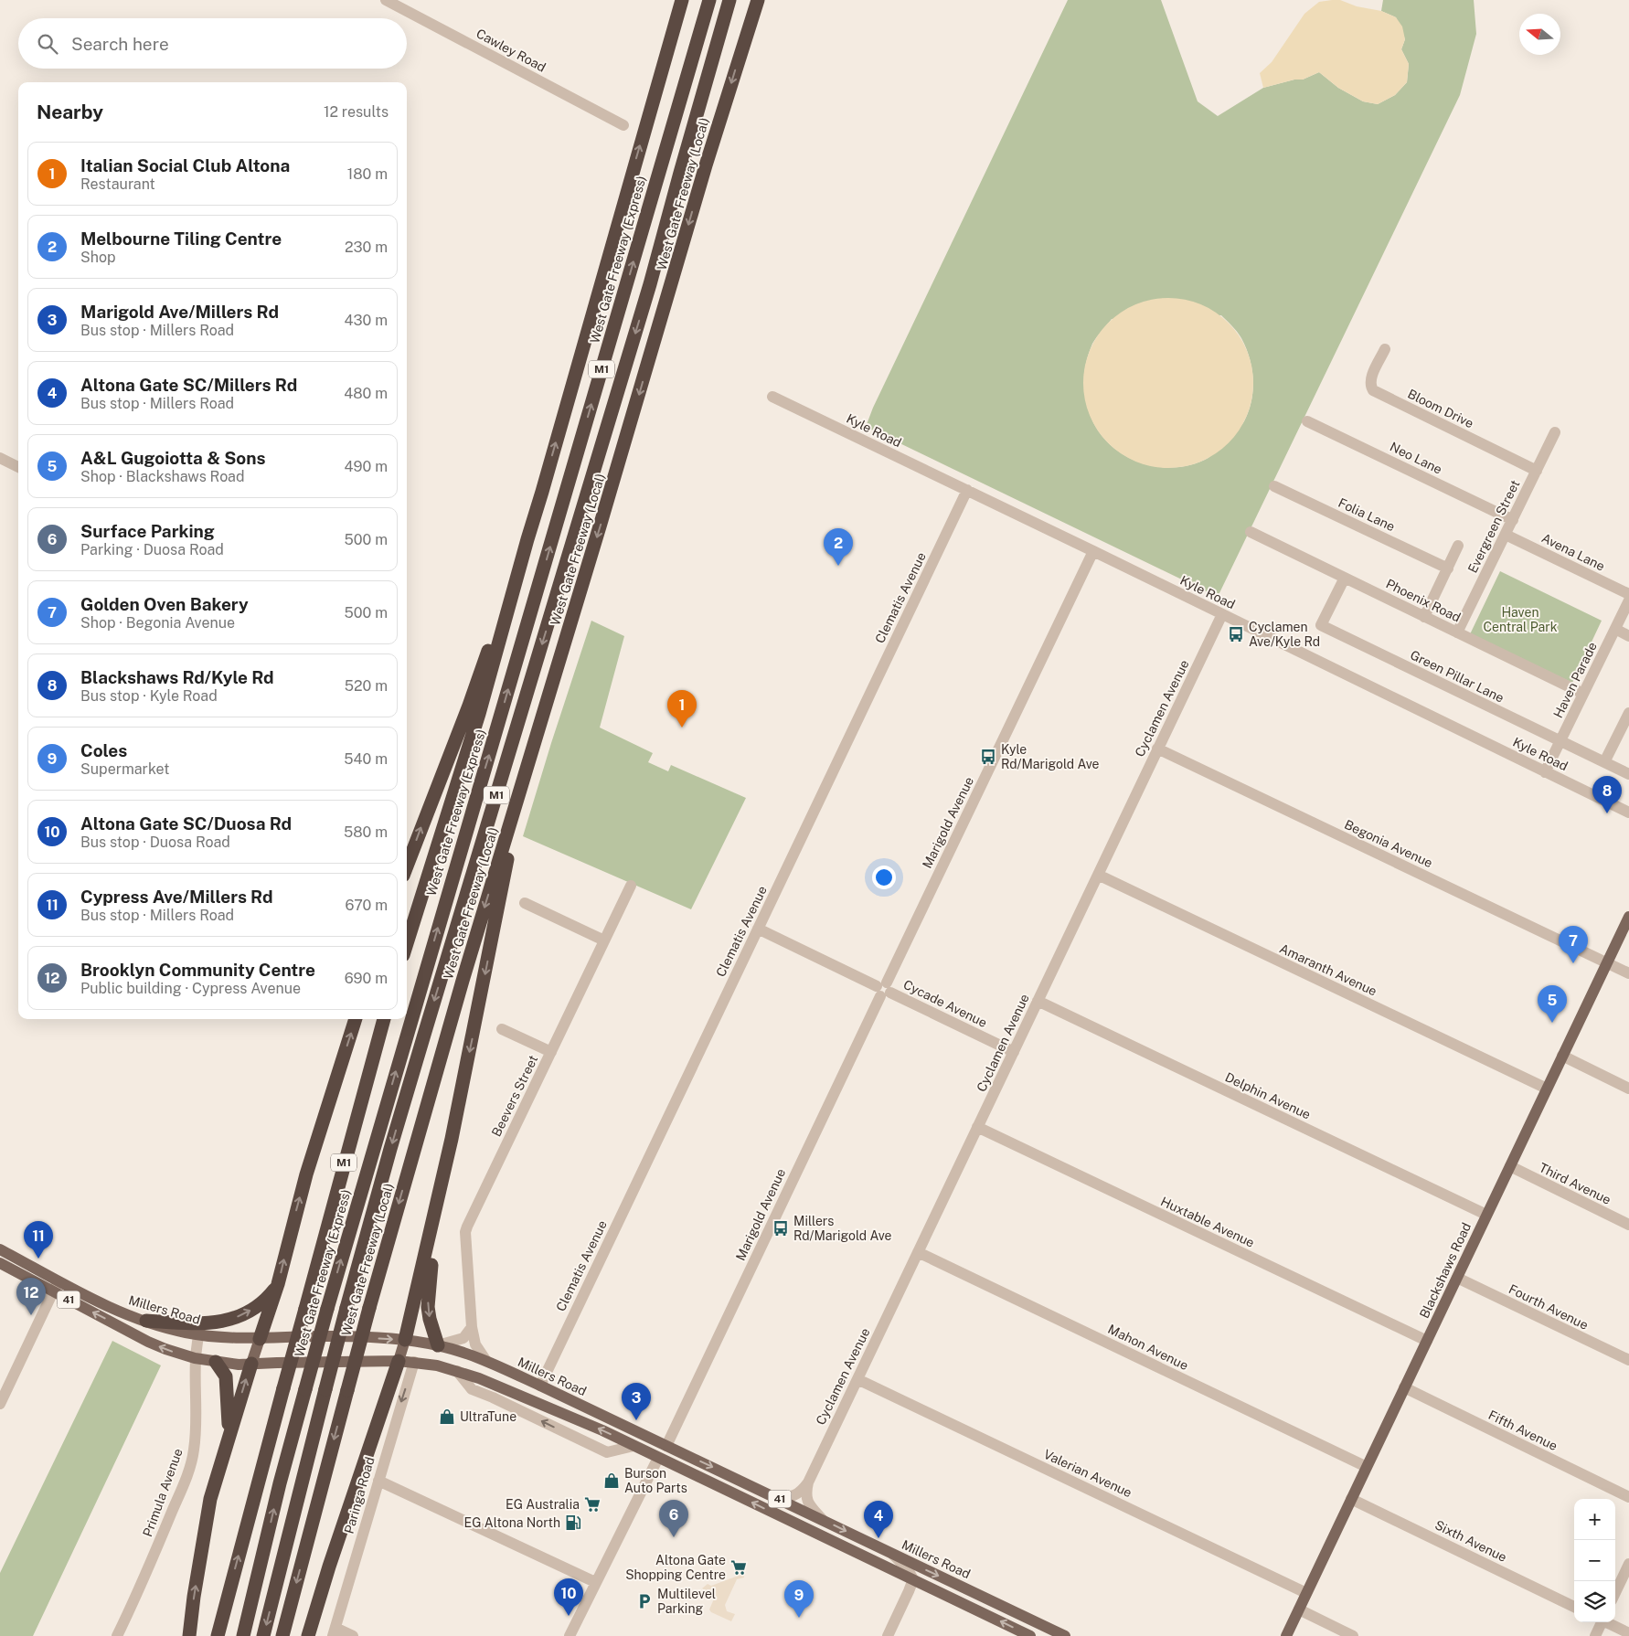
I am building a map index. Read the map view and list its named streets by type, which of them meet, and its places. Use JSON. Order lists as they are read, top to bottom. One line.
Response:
{"streets":{"highway":["West Gate Freeway (Local)","West Gate Freeway (Express)","M1"],"main road":["Blackshaws Road","41","Millers Road"],"street":["Cawley Road","Bloom Drive","Kyle Road","Neo Lane","Folia Lane","Evergreen Street","Avena Lane","Clematis Avenue","Phoenix Road","Green Pillar Lane","Haven Parade","Cyclamen Avenue","Marigold Avenue","Begonia Avenue","Amaranth Avenue","Cycade Avenue","Beevers Street","Delphin Avenue","Third Avenue","Huxtable Avenue","Fourth Avenue","Mahon Avenue","Fifth Avenue","Valerian Avenue","Primula Avenue","Paringa Road","Sixth Avenue"]},"crossings":[["Bloom Drive","Evergreen Street"],["Kyle Road","Clematis Avenue"],["Kyle Road","Haven Parade"],["Kyle Road","Cyclamen Avenue"],["Kyle Road","Marigold Avenue"],["Neo Lane","Evergreen Street"],["Evergreen Street","Avena Lane"],["Evergreen Street","Phoenix Road"],["Clematis Avenue","Cycade Avenue"],["Clematis Avenue","Millers Road"],["Phoenix Road","Green Pillar Lane"],["Phoenix Road","Haven Parade"],["Green Pillar Lane","Haven Parade"],["Cyclamen Avenue","Begonia Avenue"],["Cyclamen Avenue","Amaranth Avenue"],["Cyclamen Avenue","Cycade Avenue"],["Cyclamen Avenue","Delphin Avenue"],["Cyclamen Avenue","Huxtable Avenue"],["Cyclamen Avenue","Millers Road"],["Cyclamen Avenue","Mahon Avenue"],["Cyclamen Avenue","Valerian Avenue"],["Marigold Avenue","Cycade Avenue"],["Marigold Avenue","Millers Road"],["Begonia Avenue","Blackshaws Road"],["Amaranth Avenue","Blackshaws Road"],["Beevers Street","Millers Road"],["Delphin Avenue","Blackshaws Road"],["Third Avenue","Blackshaws Road"],["Huxtable Avenue","Blackshaws Road"],["Blackshaws Road","Fourth Avenue"],["Blackshaws Road","Mahon Avenue"],["Blackshaws Road","Fifth Avenue"],["Blackshaws Road","Valerian Avenue"],["Blackshaws Road","Sixth Avenue"],["41","Primula Avenue"],["41","Paringa Road"],["Millers Road","Primula Avenue"]],"one_way":["Paringa Road"],"parks":["Haven Central Park"],"places":{"bus stop":["Cyclamen Ave/Kyle Rd","Kyle Rd/Marigold Ave","Millers Rd/Marigold Ave"],"shop":["UltraTune","Burson Auto Parts"],"supermarket":["EG Australia","Altona Gate Shopping Centre"],"fuel station":["EG Altona North"],"parking":["Multilevel Parking"]},"north":"left","page":{"search":"Search here","heading":["Nearby","12 results"],"list":[{"mark":"1","name":"Italian Social Club Altona","note":"Restaurant","value":"180 m"},{"mark":"2","name":"Melbourne Tiling Centre","note":"Shop","value":"230 m"},{"mark":"3","name":"Marigold Ave/Millers Rd","note":"Bus stop · Millers Road","value":"430 m"},{"mark":"4","name":"Altona Gate SC/Millers Rd","note":"Bus stop · Millers Road","value":"480 m"},{"mark":"5","name":"A&L Gugoiotta & Sons","note":"Shop · Blackshaws Road","value":"490 m"},{"mark":"6","name":"Surface Parking","note":"Parking · Duosa Road","value":"500 m"},{"mark":"7","name":"Golden Oven Bakery","note":"Shop · Begonia Avenue","value":"500 m"},{"mark":"8","name":"Blackshaws Rd/Kyle Rd","note":"Bus stop · Kyle Road","value":"520 m"},{"mark":"9","name":"Coles","note":"Supermarket","value":"540 m"},{"mark":"10","name":"Altona Gate SC/Duosa Rd","note":"Bus stop · Duosa Road","value":"580 m"},{"mark":"11","name":"Cypress Ave/Millers Rd","note":"Bus stop · Millers Road","value":"670 m"},{"mark":"12","name":"Brooklyn Community Centre","note":"Public building · Cypress Avenue","value":"690 m"}],"pins":["2","1","8","7","5","11","12","3","6","4","10","9"],"map_buttons":["+","−"]}}
